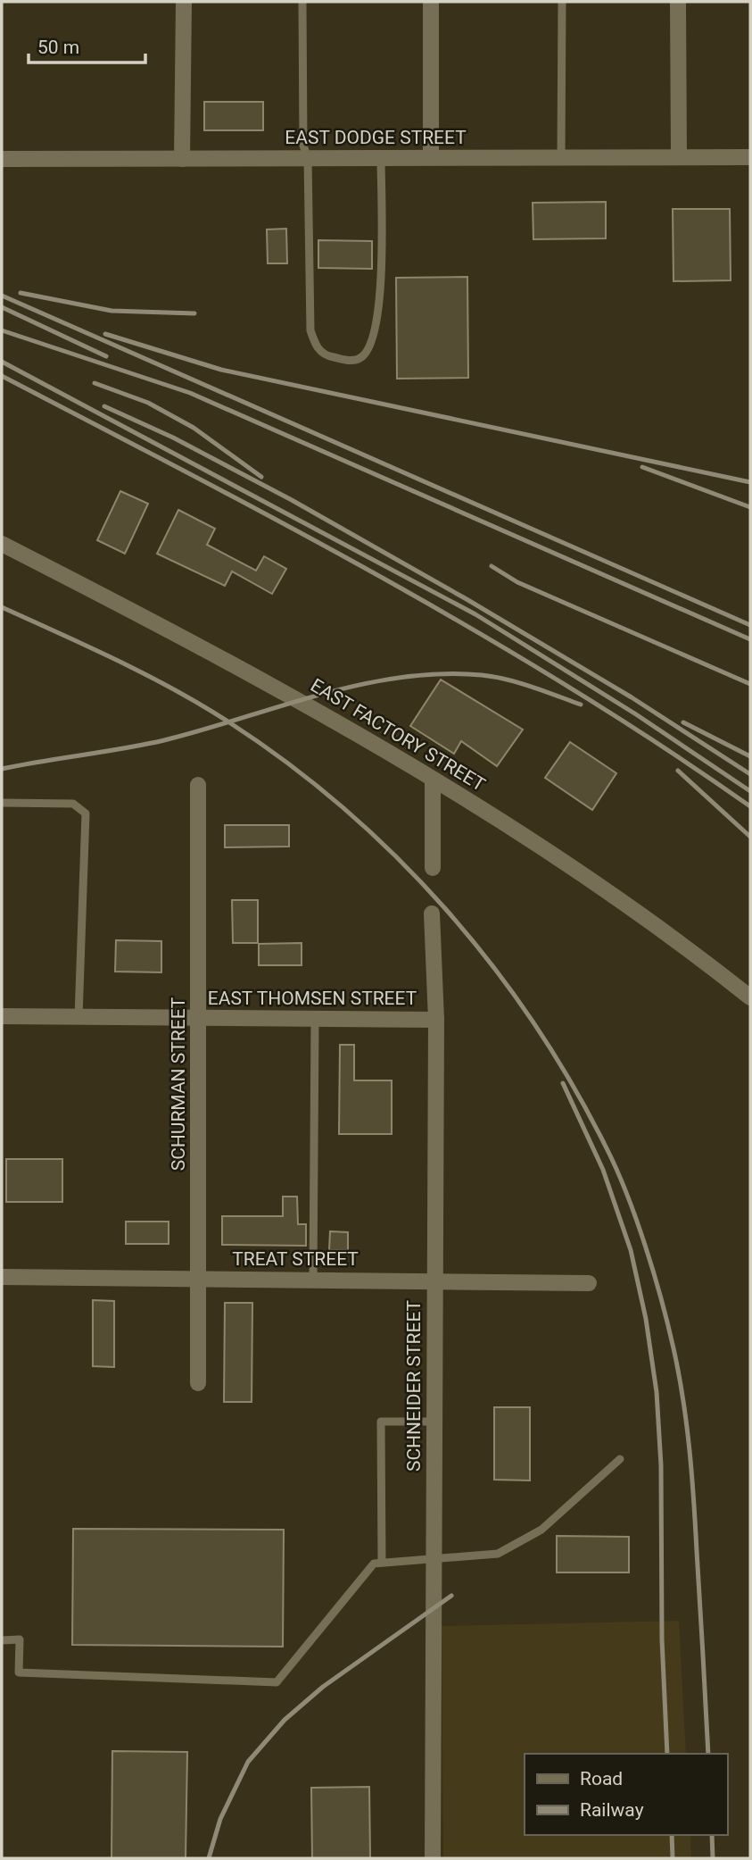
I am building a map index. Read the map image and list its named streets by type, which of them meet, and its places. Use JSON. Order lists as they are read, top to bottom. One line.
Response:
{"streets":{"street":["EAST DODGE STREET","EAST FACTORY STREET","EAST THOMSEN STREET","SCHURMAN STREET","TREAT STREET","SCHNEIDER STREET"]},"crossings":[["EAST THOMSEN STREET","SCHURMAN STREET"],["EAST THOMSEN STREET","SCHNEIDER STREET"],["SCHURMAN STREET","TREAT STREET"],["TREAT STREET","SCHNEIDER STREET"]],"legend":["Road","Railway"],"scale_bar":"50 m"}
